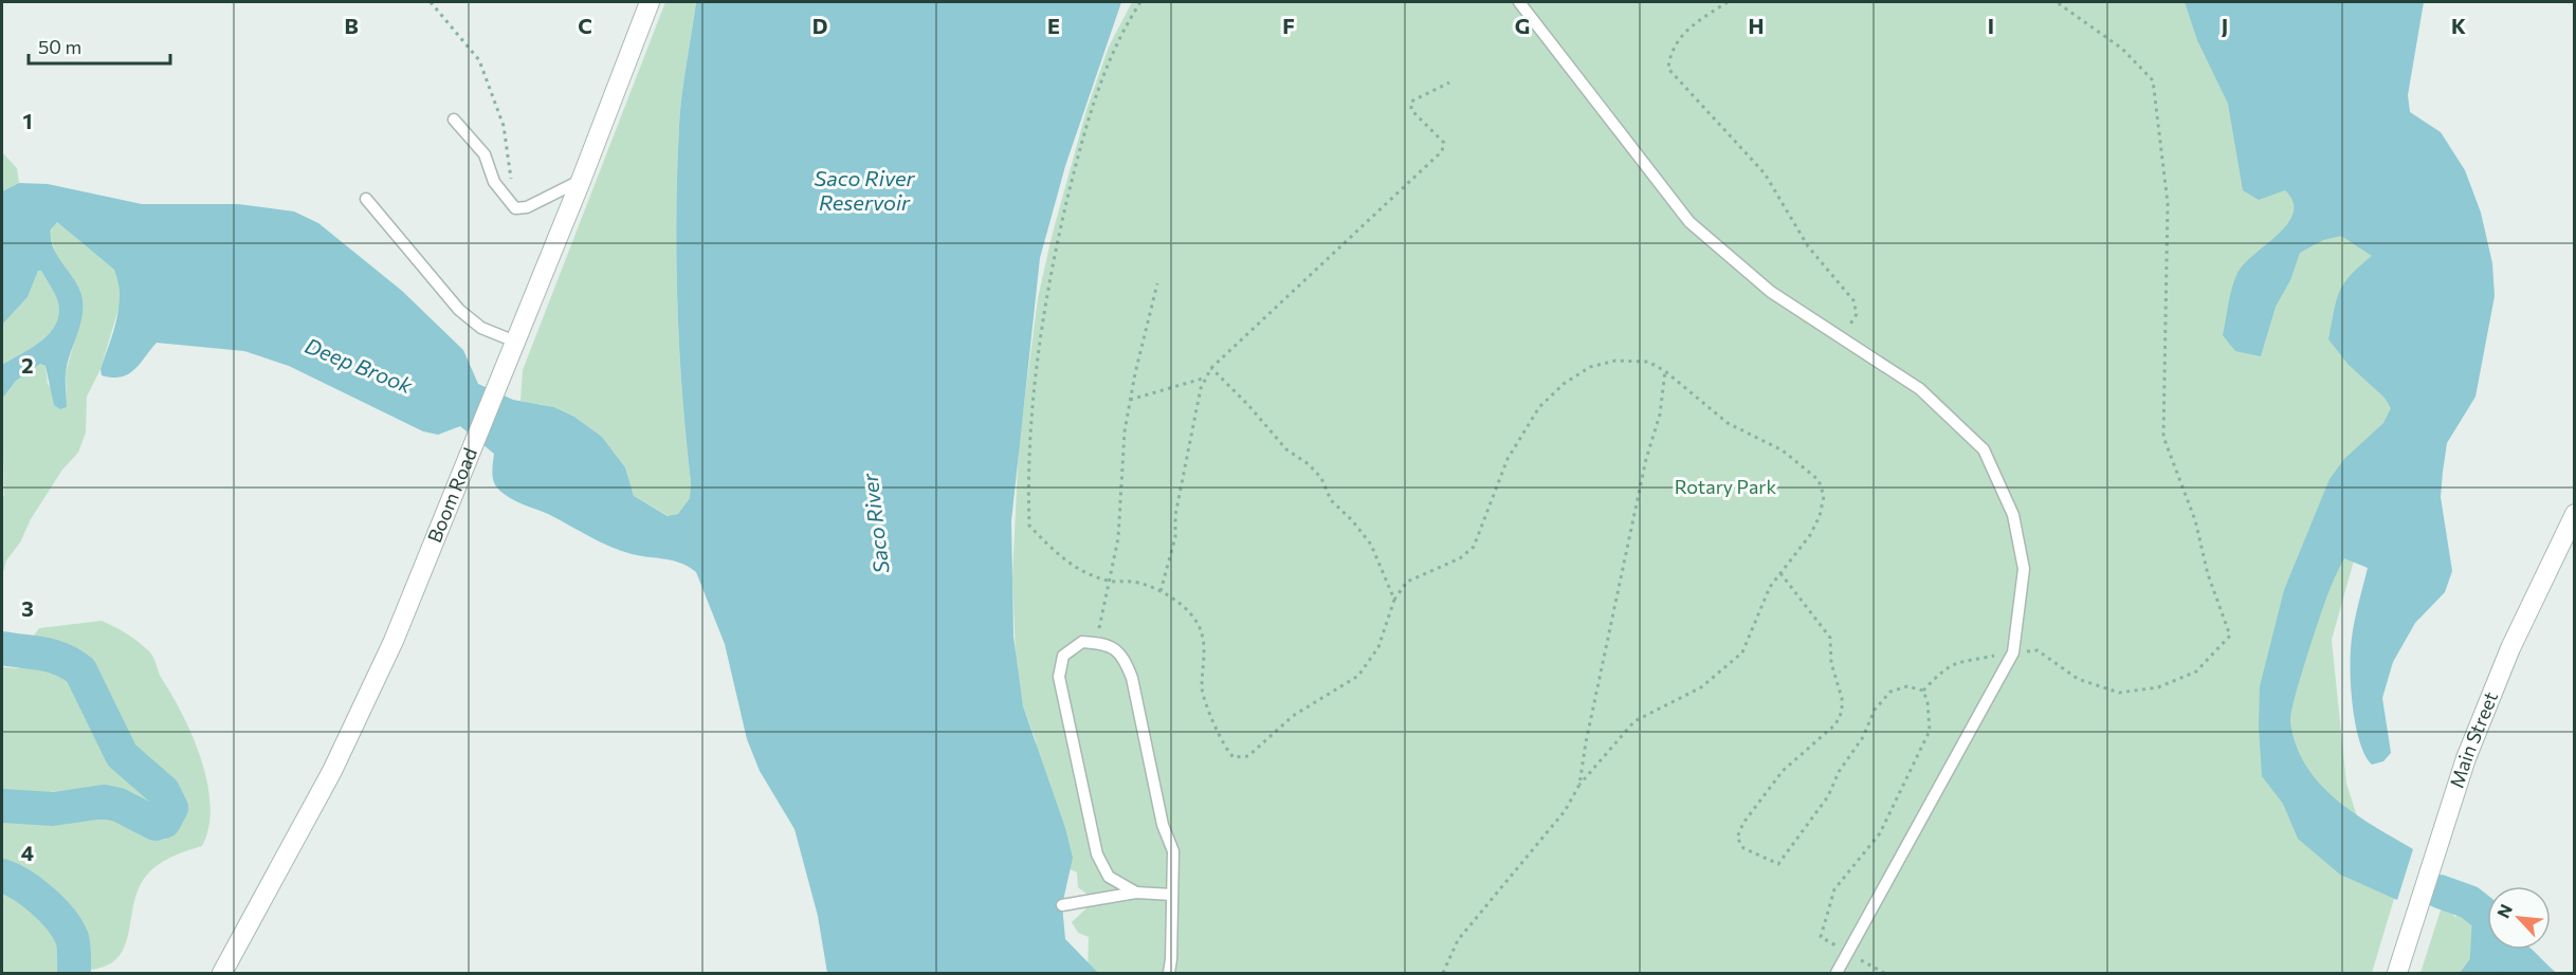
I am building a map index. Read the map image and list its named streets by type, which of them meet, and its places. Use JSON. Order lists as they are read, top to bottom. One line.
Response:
{"streets":{"street":["Boom Road","Main Street"]},"water":["Saco River Reservoir","Deep Brook","Saco River"],"parks":["Rotary Park"],"scale_bar":"50 m","north":"top left","grid":{"columns":["B","C","D","E","F","G","H","I","J","K"],"rows":["1","2","3","4"]}}
